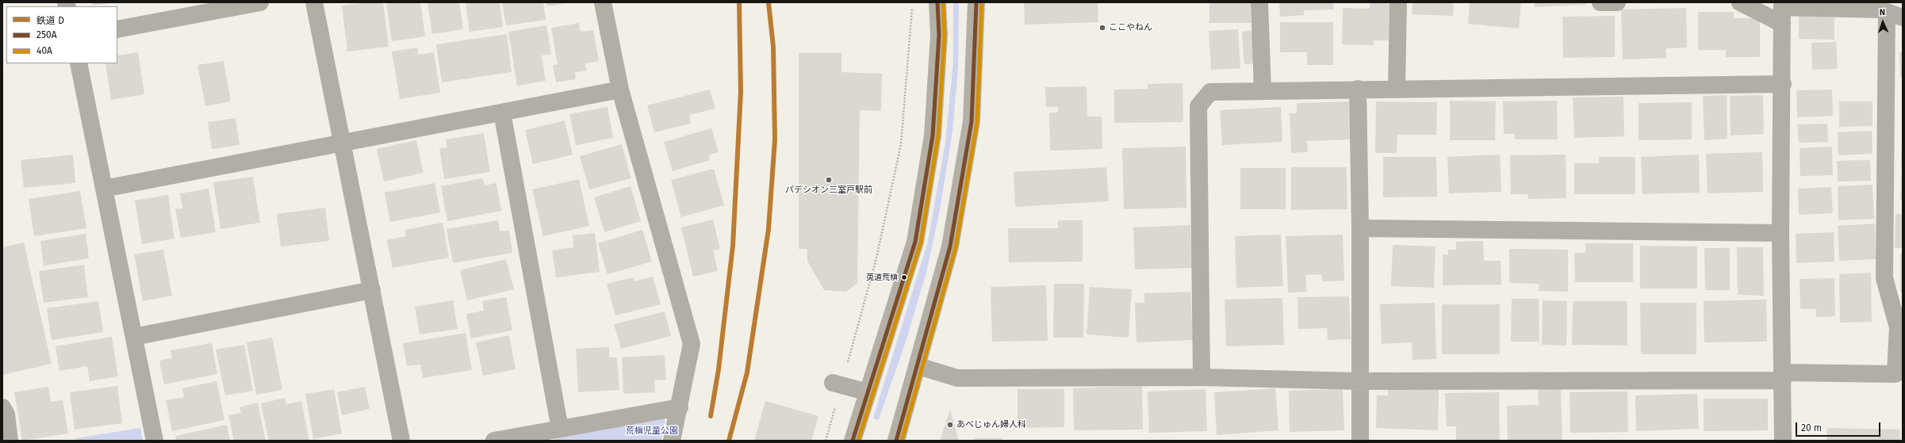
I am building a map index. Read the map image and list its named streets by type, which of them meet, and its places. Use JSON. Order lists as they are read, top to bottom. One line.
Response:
{"parks":["荒槇児童公園"],"places":["ここやねん","パデシオン三室戸駅前","莵道荒槙","あべじゅん婦人科"],"lines":["rail line D","transit line 250A","transit line 40A"],"legend":["鉄道 D","250A","40A"],"scale_bar":"20 m","north":"top"}
